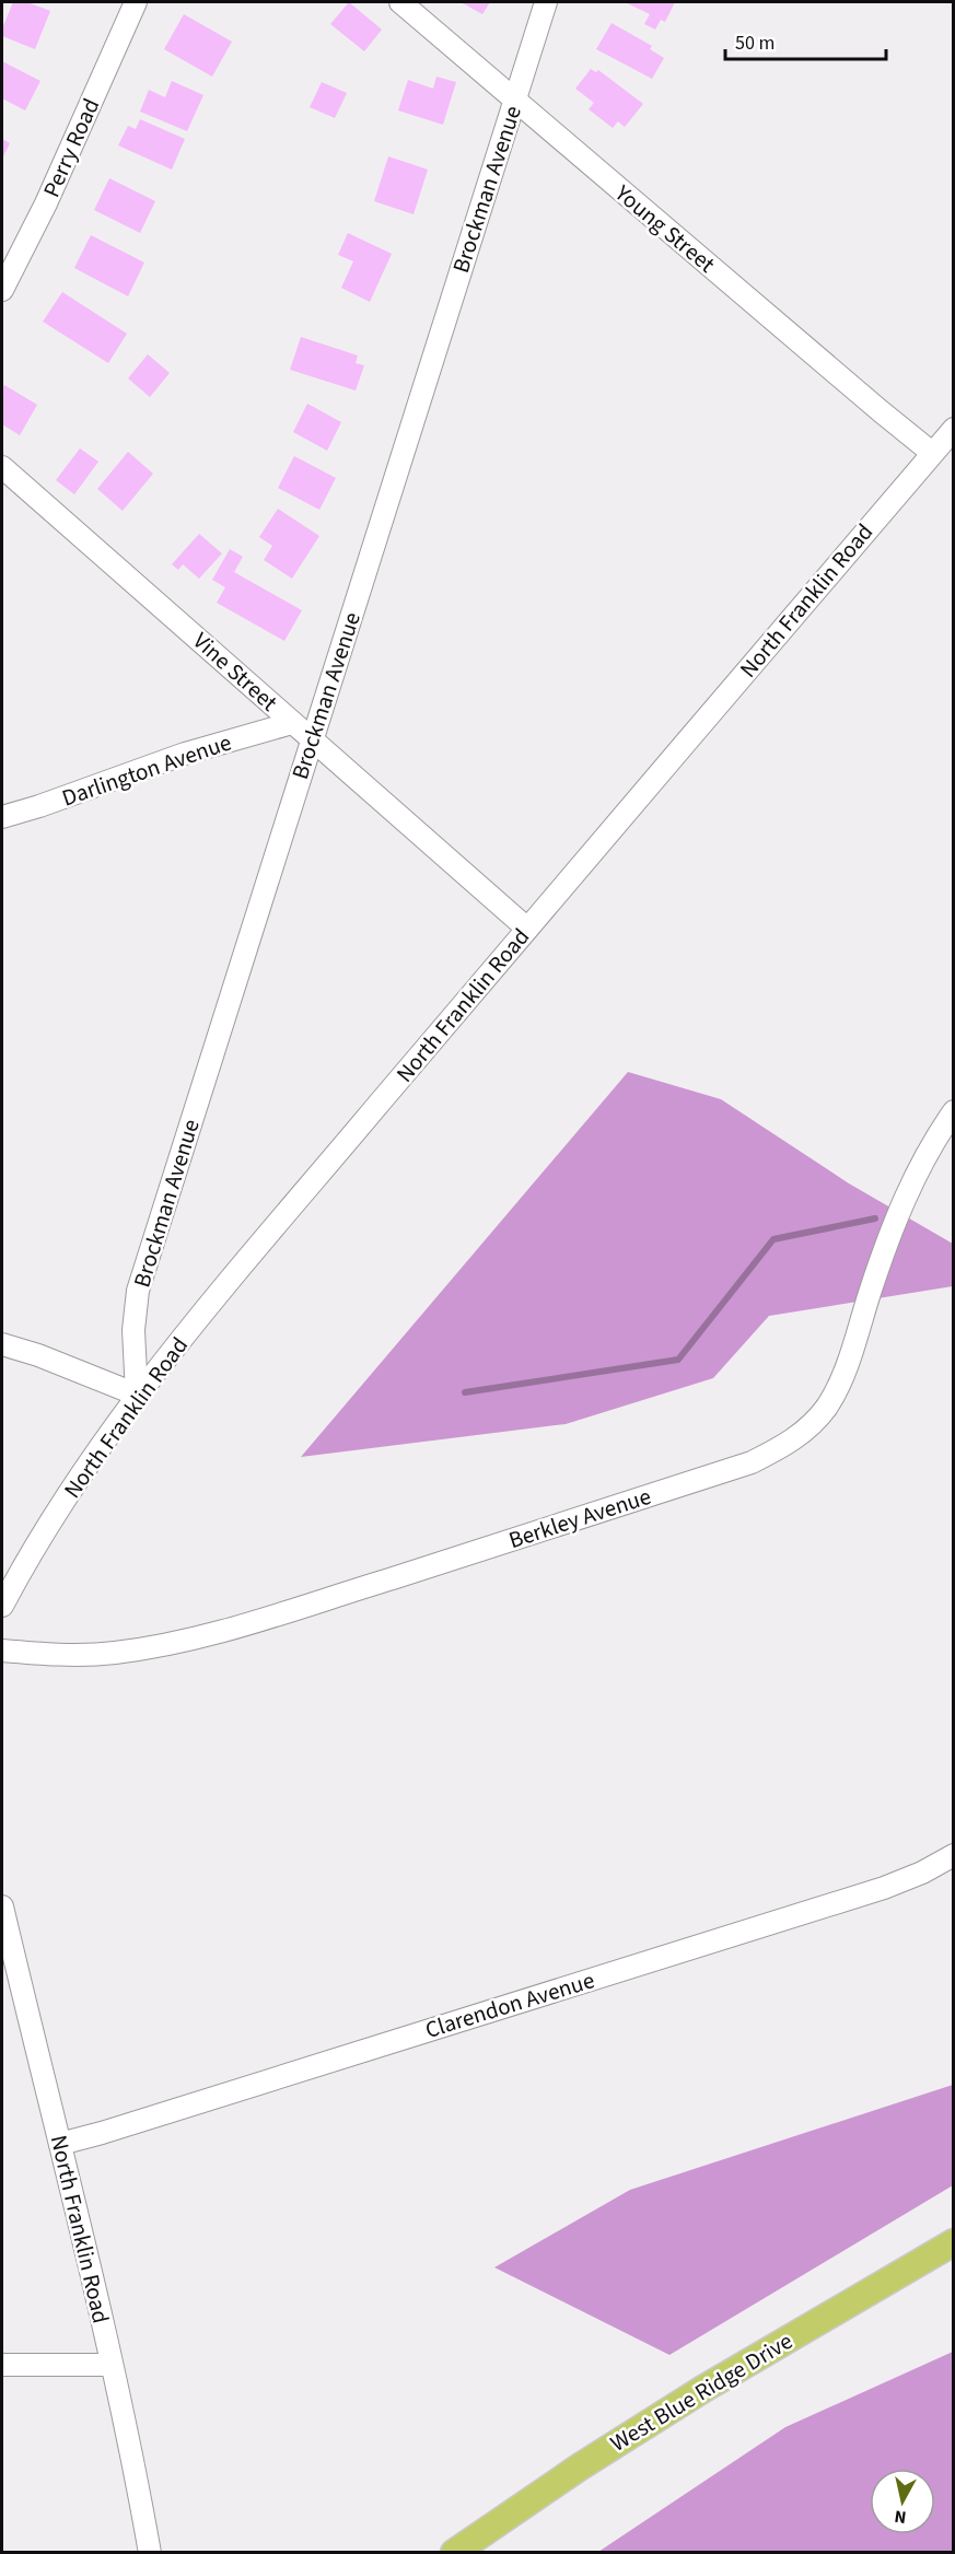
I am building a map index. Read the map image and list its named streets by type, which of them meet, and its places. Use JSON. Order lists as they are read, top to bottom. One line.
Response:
{"streets":{"main road":["West Blue Ridge Drive"],"street":["Perry Road","Brockman Avenue","Young Street","North Franklin Road","Vine Street","Darlington Avenue","Berkley Avenue","Clarendon Avenue"]},"crossings":[["Brockman Avenue","Young Street"],["Brockman Avenue","North Franklin Road"],["Brockman Avenue","Vine Street"],["Young Street","North Franklin Road"],["North Franklin Road","Vine Street"],["North Franklin Road","Clarendon Avenue"],["Vine Street","Darlington Avenue"]],"scale_bar":"50 m","north":"bottom"}
